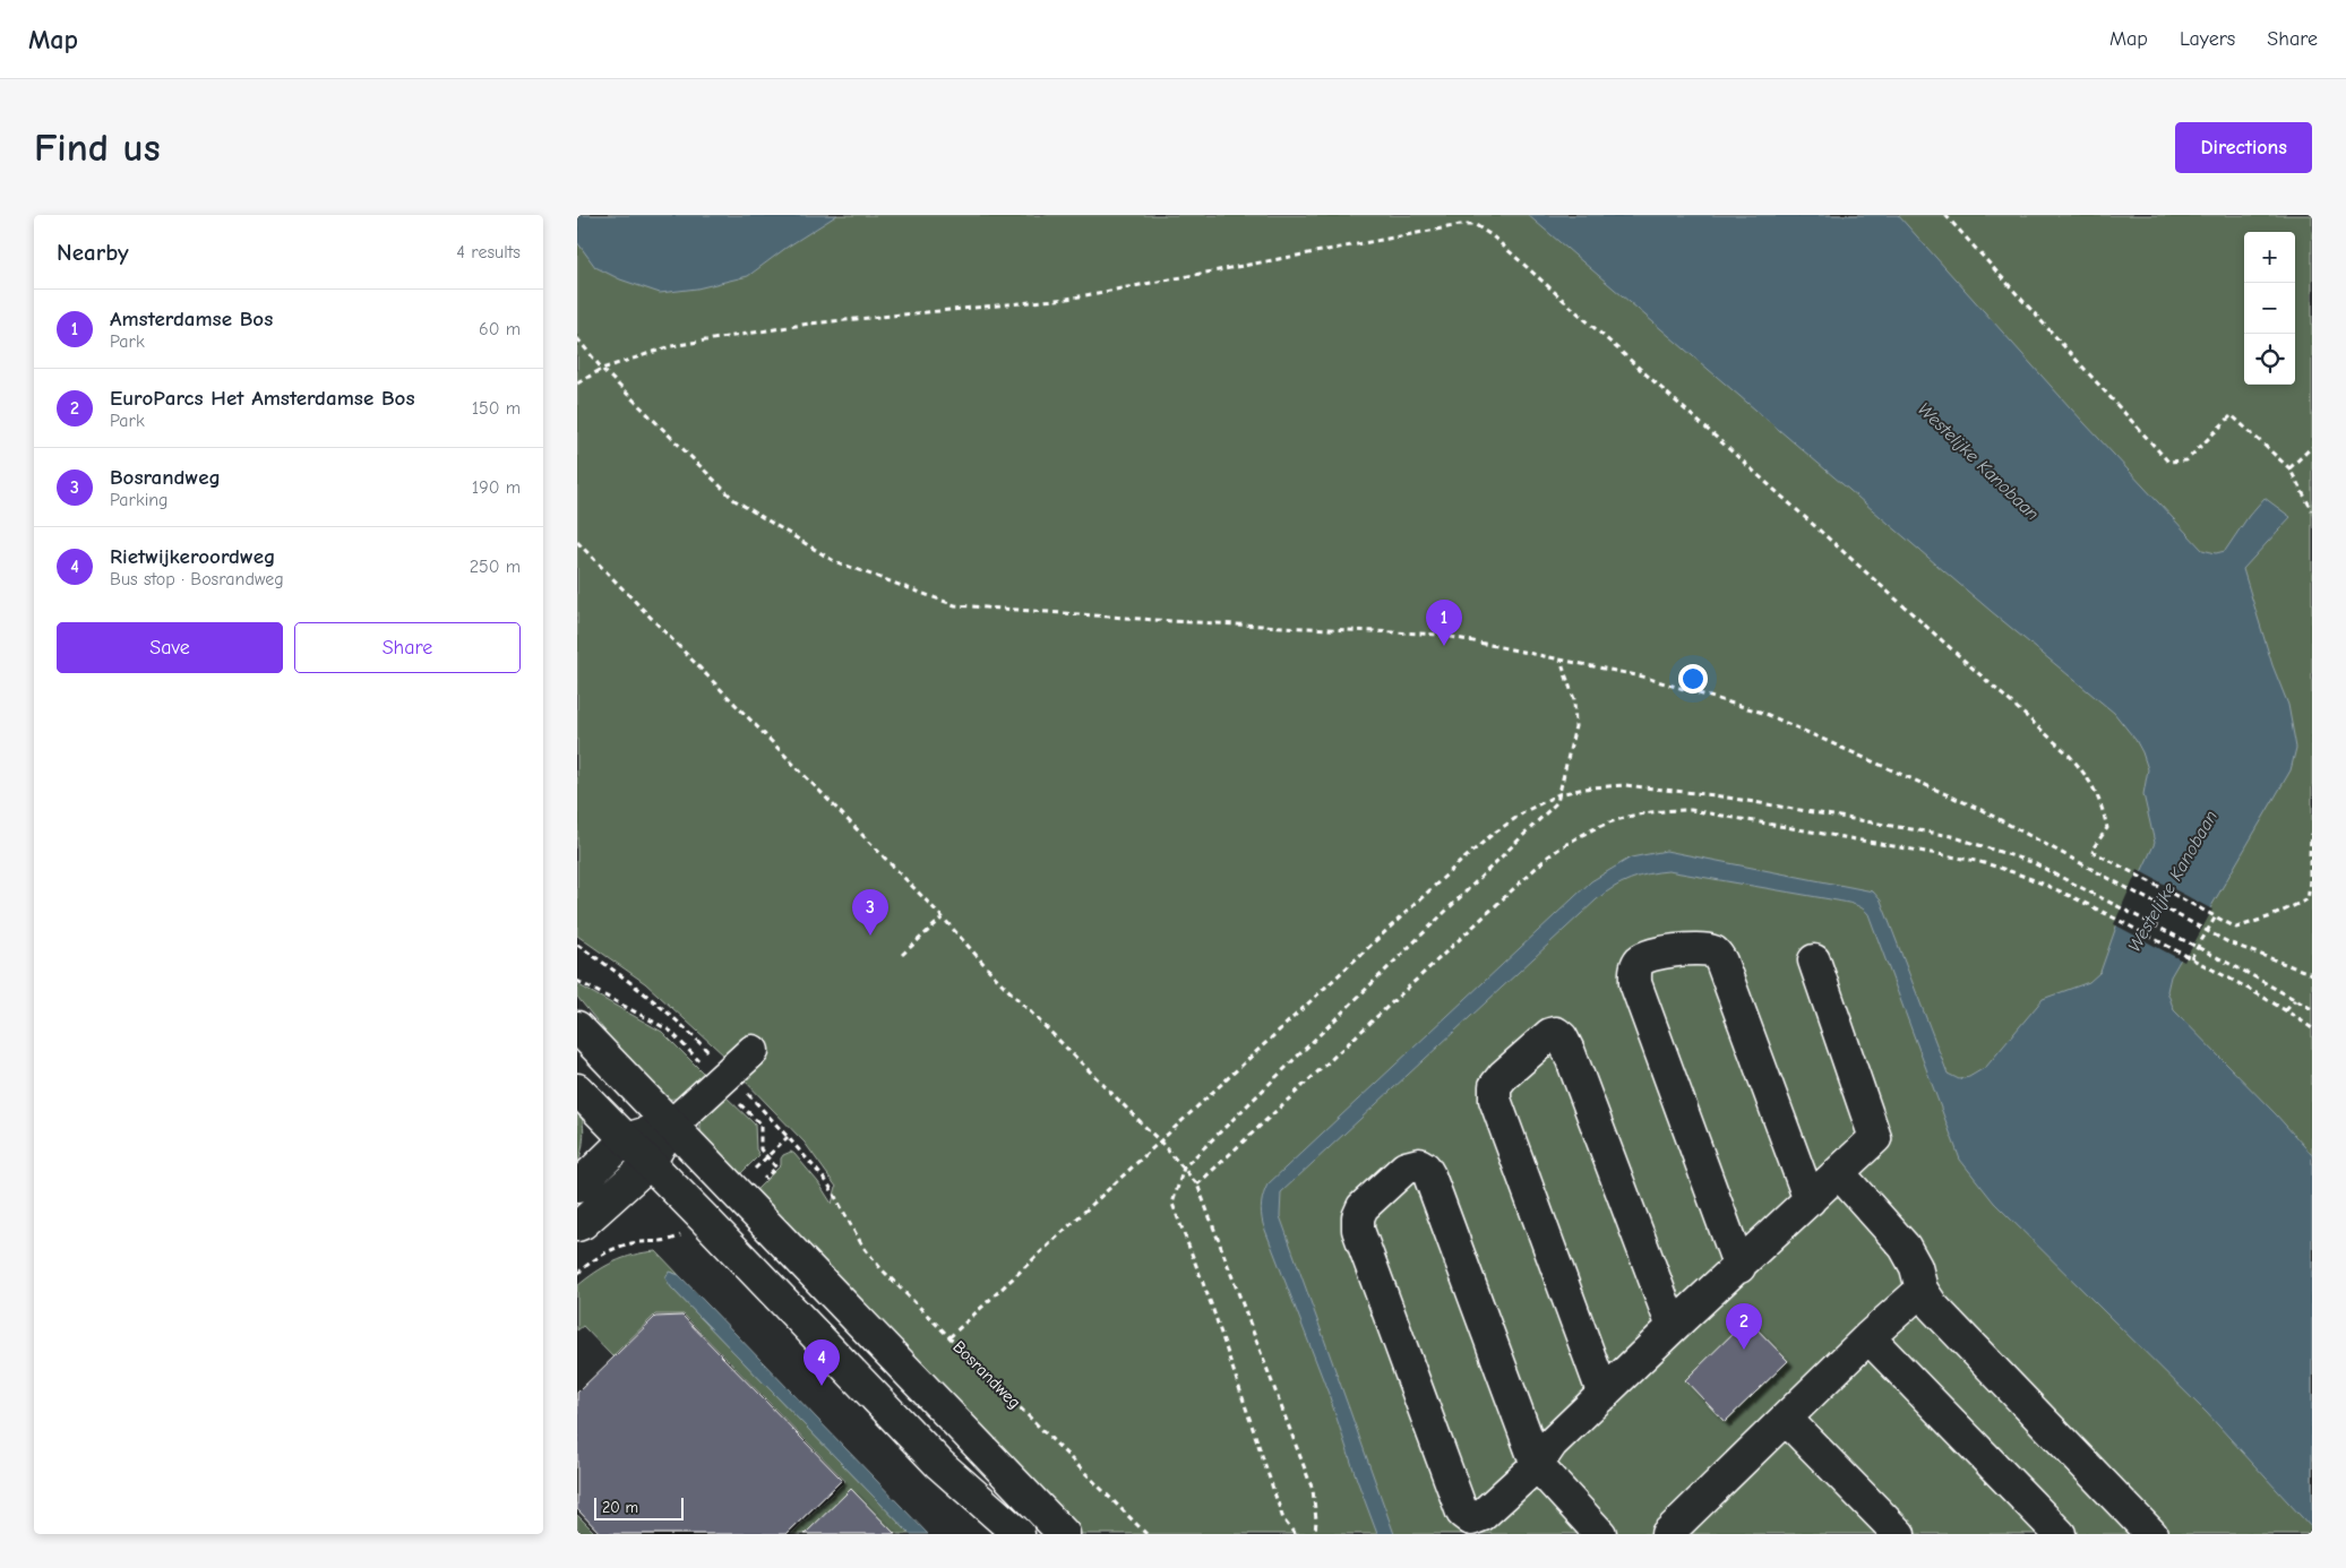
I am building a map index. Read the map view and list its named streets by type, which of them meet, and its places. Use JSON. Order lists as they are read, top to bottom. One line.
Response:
{"streets":{"path":["Bosrandweg"]},"water":["Westelijke Kanobaan"],"scale_bar":"20 m","page":{"header":"Map","nav":["Map","Layers","Share"],"buttons":["Directions",["Save","Share"]],"title":"Find us","heading":["Nearby","4 results"],"map_buttons":["+","−"],"list":[{"mark":"1","name":"Amsterdamse Bos","note":"Park","value":"60 m"},{"mark":"2","name":"EuroParcs Het Amsterdamse Bos","note":"Park","value":"150 m"},{"mark":"3","name":"Bosrandweg","note":"Parking","value":"190 m"},{"mark":"4","name":"Rietwijkeroordweg","note":"Bus stop · Bosrandweg","value":"250 m"}],"pins":["1","3","2","4"],"scale":"20 m"}}
